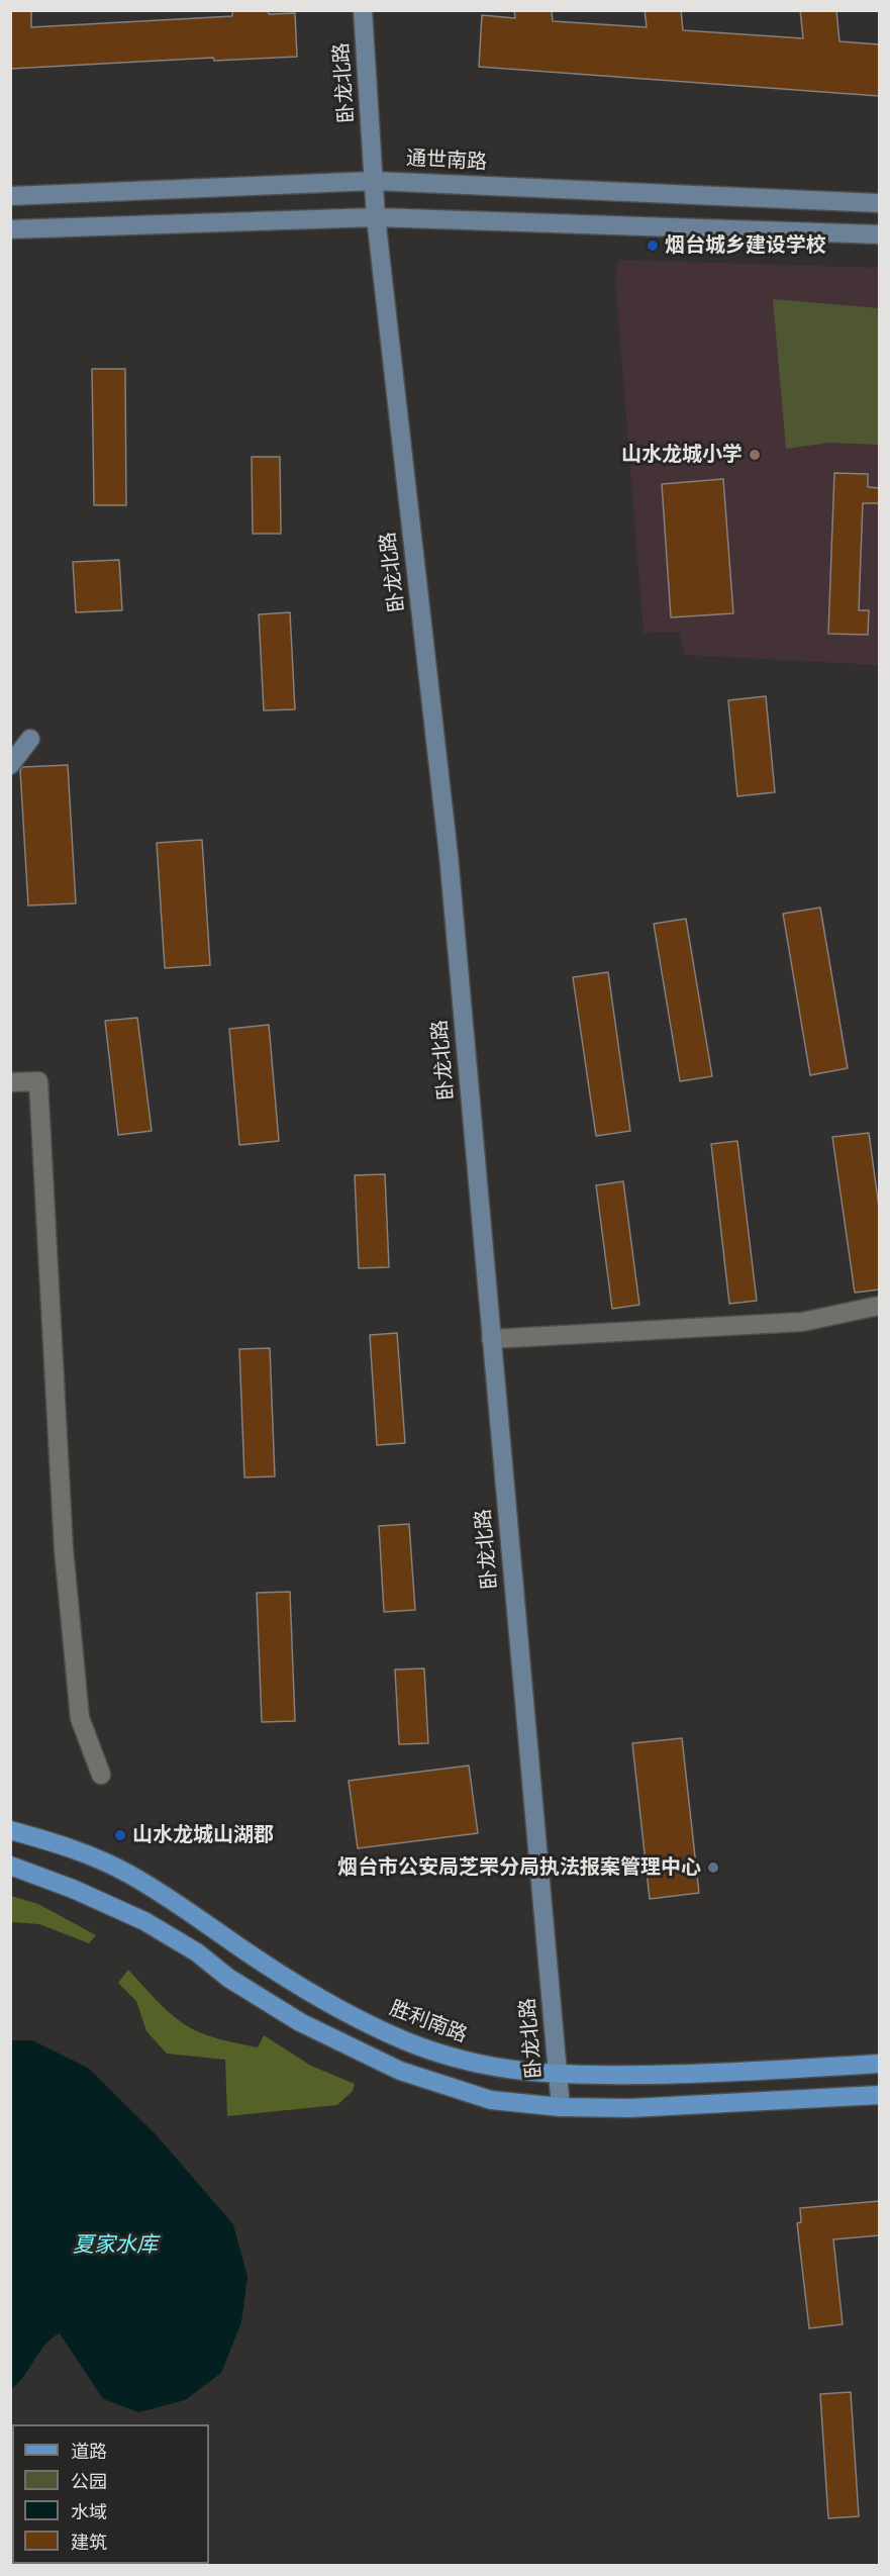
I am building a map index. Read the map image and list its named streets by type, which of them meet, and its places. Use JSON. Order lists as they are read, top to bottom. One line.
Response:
{"streets":{"main road":["胜利南路"],"street":["卧龙北路","通世南路"]},"crossings":[["卧龙北路","通世南路"],["卧龙北路","胜利南路"]],"water":["夏家水库"],"places":["烟台城乡建设学校","山水龙城小学","山水龙城山湖郡","烟台市公安局芝罘分局执法报案管理中心"],"legend":["道路","公园","水域","建筑"]}
